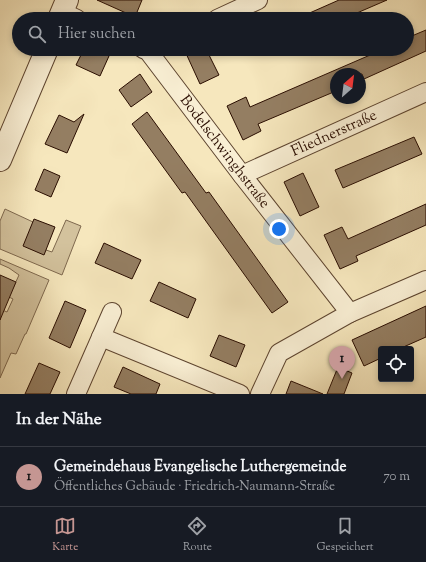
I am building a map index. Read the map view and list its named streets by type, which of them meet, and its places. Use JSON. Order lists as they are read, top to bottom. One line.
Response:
{"streets":{"street":["Fliednerstraße","Bodelschwinghstraße"]},"crossings":[["Fliednerstraße","Bodelschwinghstraße"]],"north":"top right","page":{"search":"Hier suchen","pins":"1","heading":"In der Nähe","list":[{"mark":"1","name":"Gemeindehaus Evangelische Luthergemeinde","note":"Öffentliches Gebäude · Friedrich-Naumann-Straße","value":"70 m"}],"nav":["Karte","Route","Gespeichert"]}}
